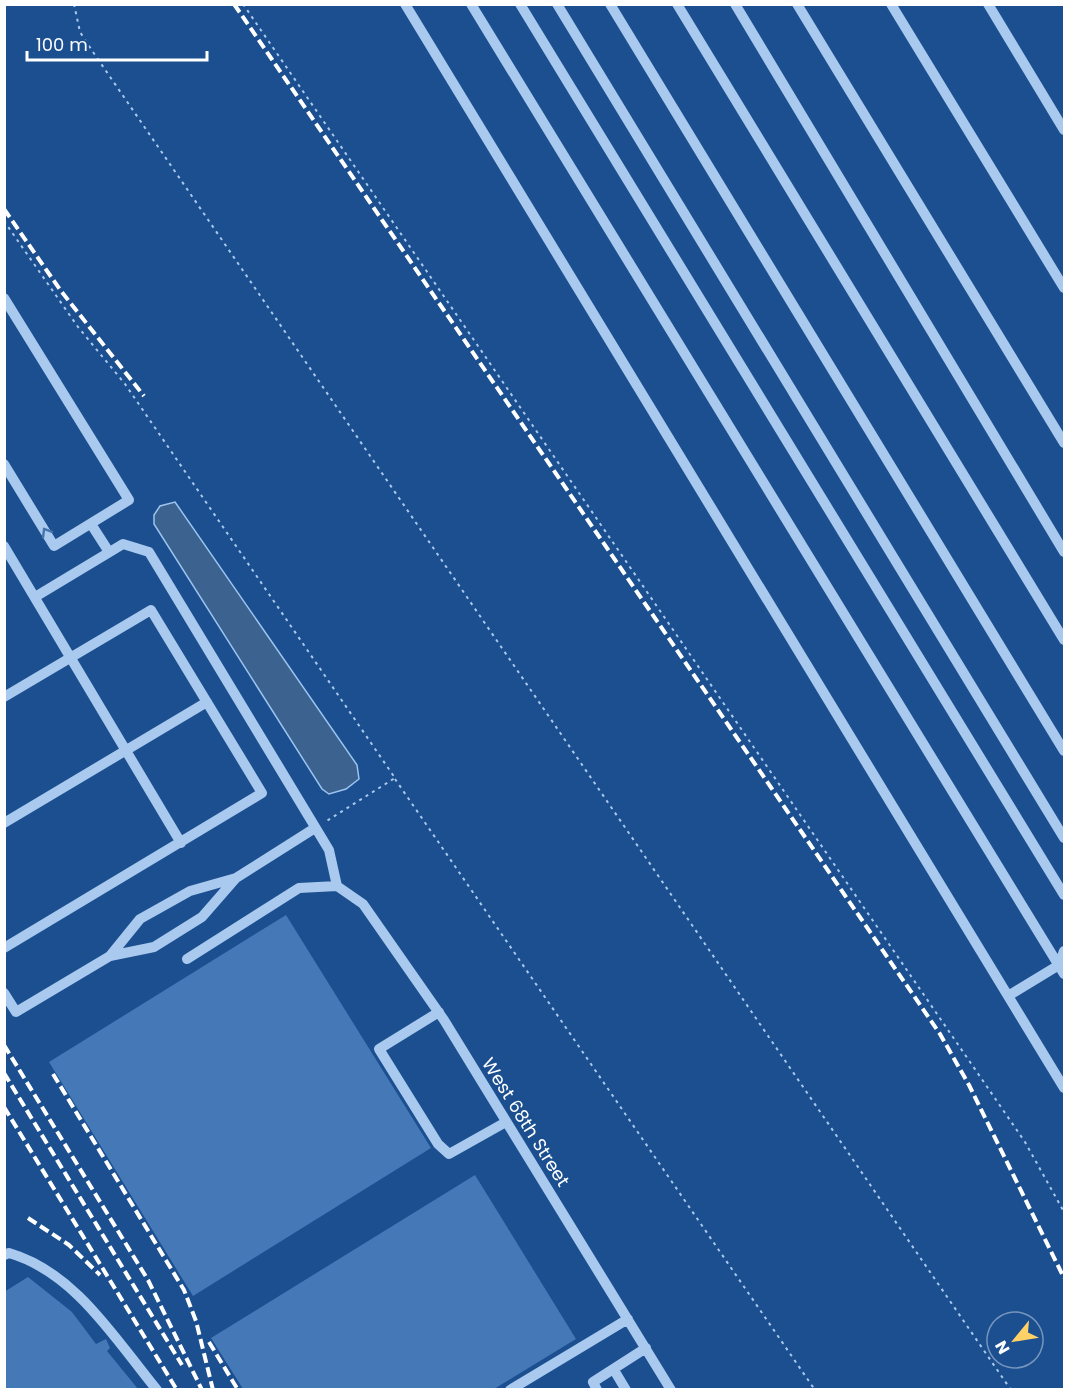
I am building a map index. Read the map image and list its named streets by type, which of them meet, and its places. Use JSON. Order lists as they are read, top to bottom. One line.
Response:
{"streets":{"street":["West 68th Street"]},"scale_bar":"100 m","north":"bottom left"}
